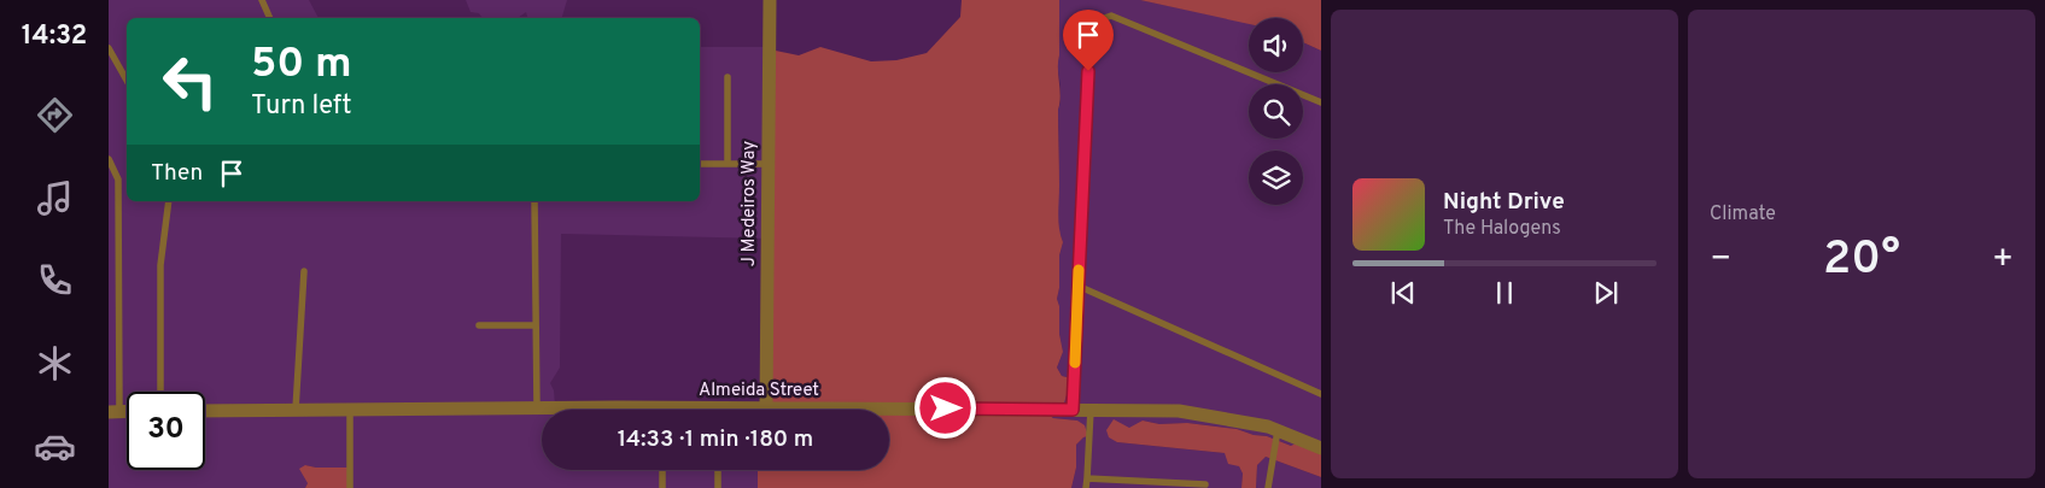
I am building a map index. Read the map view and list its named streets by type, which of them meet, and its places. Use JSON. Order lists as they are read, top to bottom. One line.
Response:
{"streets":{"street":["J Medeiros Way","Almeida Street"]},"crossings":[["J Medeiros Way","Almeida Street"]],"page":{"tabs":"14:32","tile":"Climate","turn":["50 m","Turn left"],"then":"Then","song":["Night Drive","The Halogens"],"heat":["−","20°","+"],"limit":"30","trip":"14:33 · 1 min · 180 m"}}
